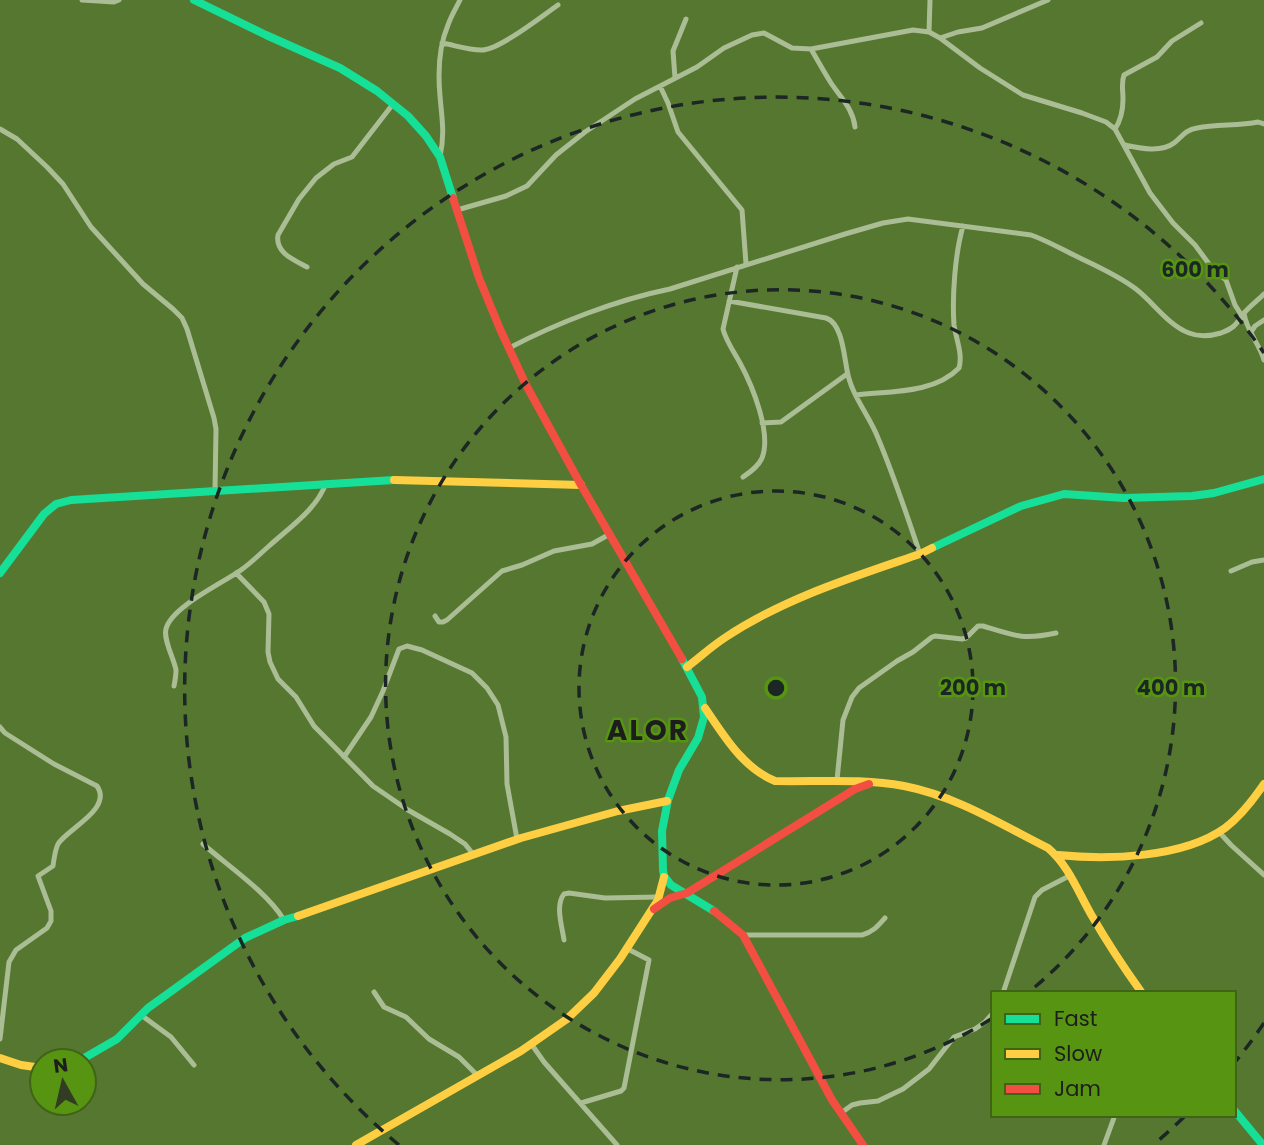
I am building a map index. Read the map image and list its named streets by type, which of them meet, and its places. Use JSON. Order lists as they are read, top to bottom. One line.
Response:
{"districts":["ALOR"],"legend":["Fast","Slow","Jam"],"north":"top","rings":["600 m","200 m","400 m"]}
